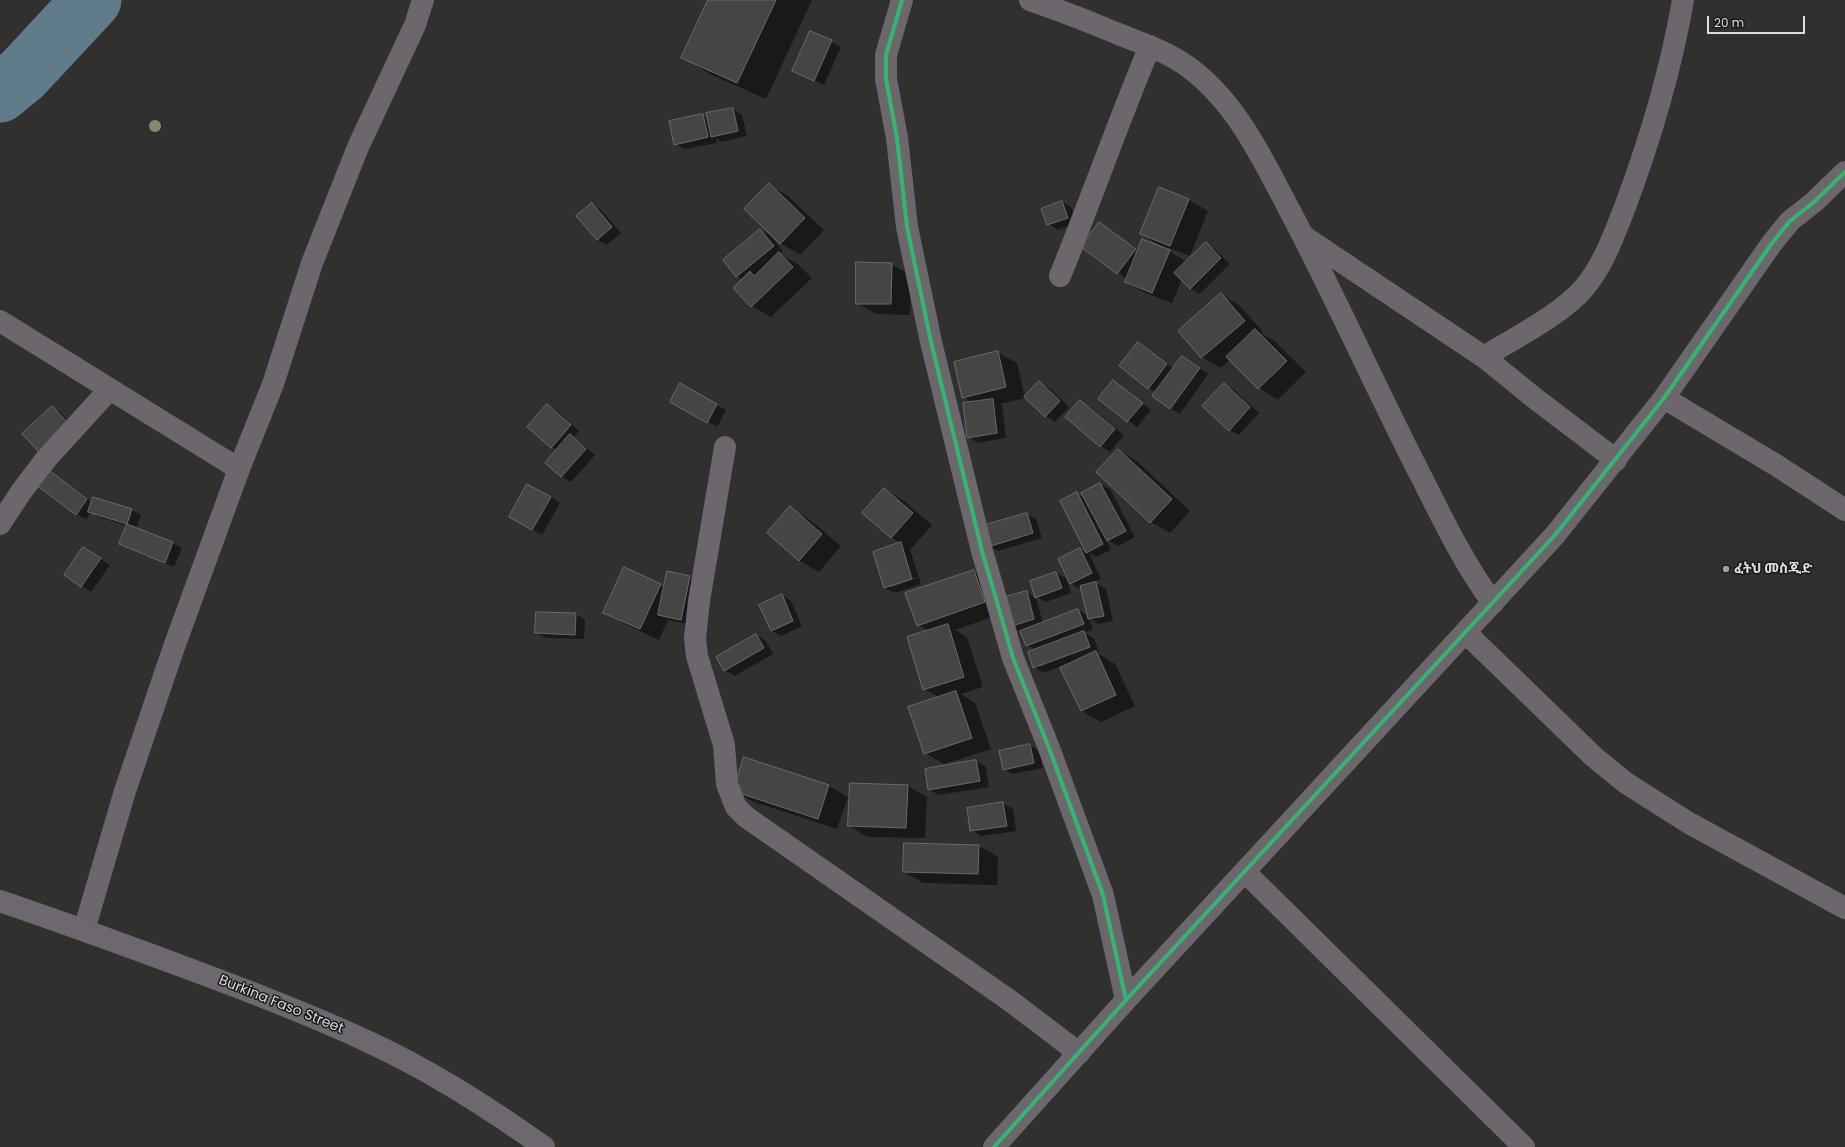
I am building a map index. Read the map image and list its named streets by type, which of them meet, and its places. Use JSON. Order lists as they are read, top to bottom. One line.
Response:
{"streets":{"main road":["Burkina Faso Street"]},"places":["ፈትህ መስጂድ"],"scale_bar":"20 m"}
